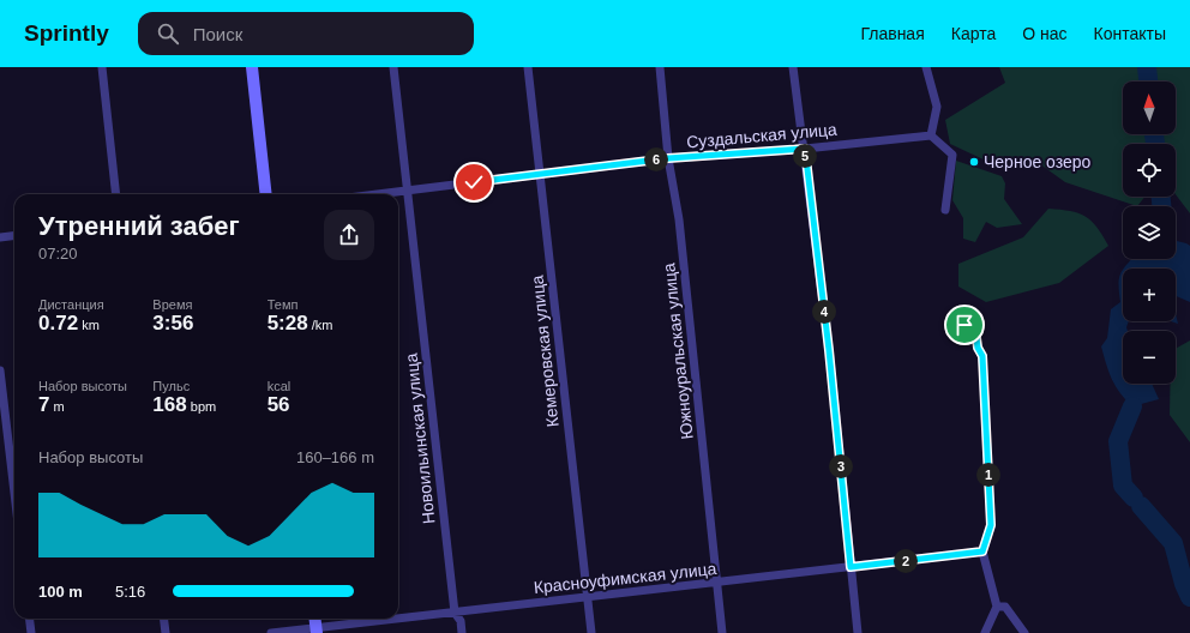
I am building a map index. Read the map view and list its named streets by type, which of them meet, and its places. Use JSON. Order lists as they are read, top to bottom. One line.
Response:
{"streets":{"street":["Суздальская улица","Кемеровская улица","Южноуральская улица","Новоильинская улица","Красноуфимская улица"]},"crossings":[["Суздальская улица","Кемеровская улица"],["Суздальская улица","Южноуральская улица"],["Суздальская улица","Новоильинская улица"],["Кемеровская улица","Красноуфимская улица"],["Южноуральская улица","Красноуфимская улица"],["Новоильинская улица","Красноуфимская улица"]],"places":["Черное озеро"],"north":"top","page":{"header":"Sprintly","search":"Поиск","nav":["Главная","Карта","О нас","Контакты"],"map_buttons":["+","−"],"pins":["5","6","4","3","1","2"],"heading":["Утренний забег","07:20"],"stats":[["Дистанция","0.72 km"],["Время","3:56"],["Темп","5:28 /km"],["Набор высоты","7 m"],["Пульс","168 bpm"],["kcal","56"]],"chart":["Набор высоты","160–166 m"],"list":[{"name":"100 m","note":"5:16"}]}}
